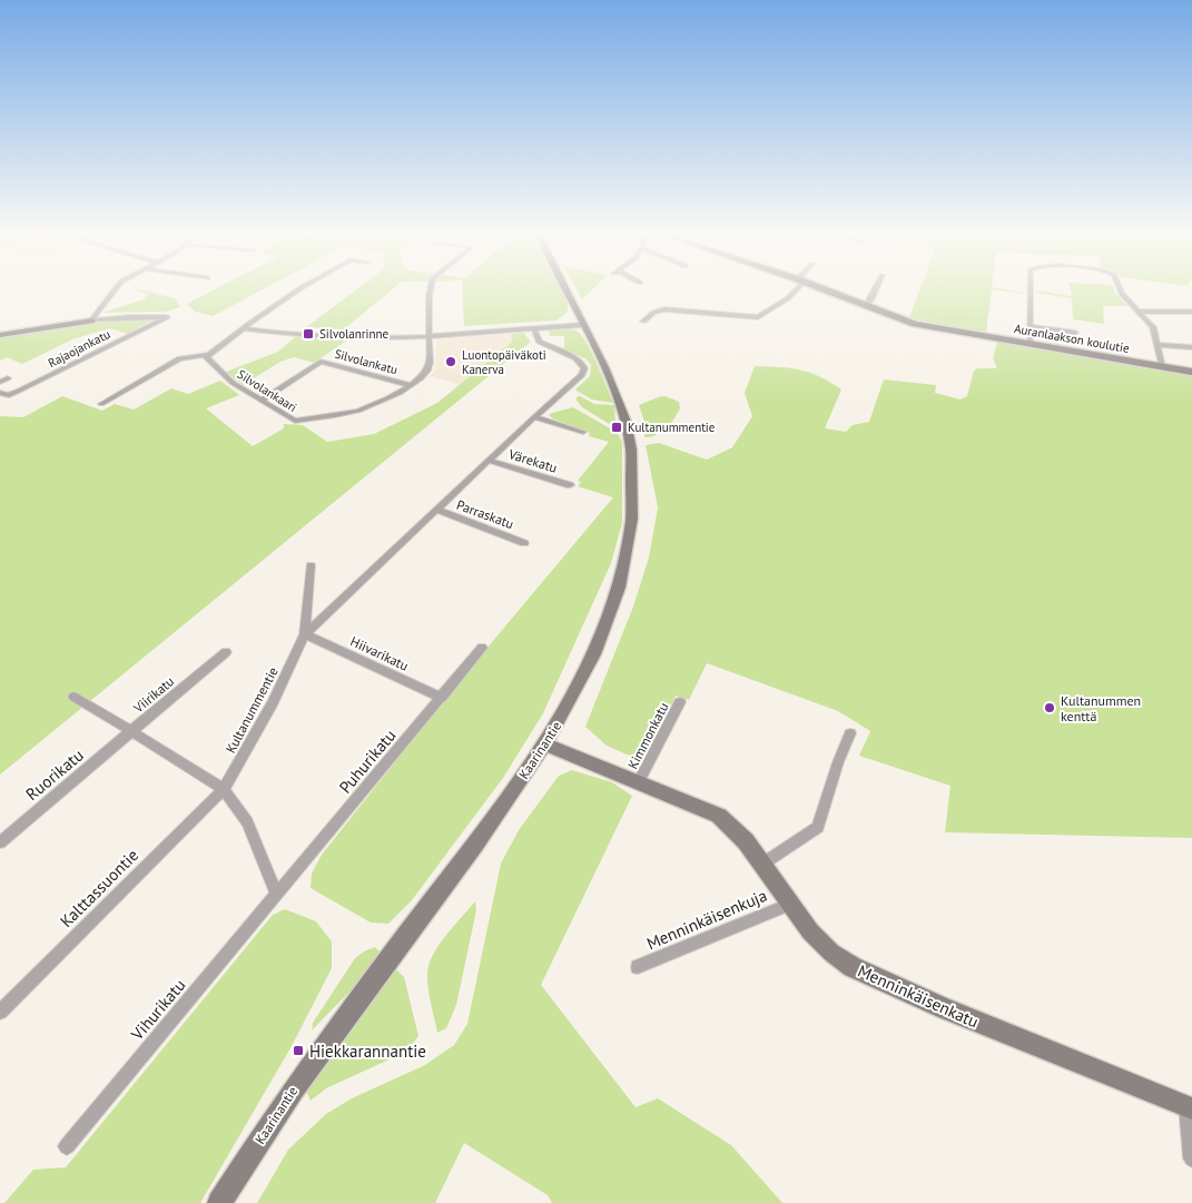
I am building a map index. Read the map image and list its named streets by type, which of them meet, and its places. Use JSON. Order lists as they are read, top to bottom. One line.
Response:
{"streets":{"street":["Auranlaakson koulutie","Rajaojankatu","Silvolankatu","Silvolankaari","Värekatu","Parraskatu","Hiivarikatu","Viirikatu","Kultanummentie","Kimmonkatu","Kaarinantie","Puhurikatu","Ruorikatu","Kalttassuontie","Menninkäisenkuja","Menninkäisenkatu","Vihurikatu"]},"crossings":[["Silvolankatu","Silvolankaari"],["Värekatu","Kultanummentie"],["Parraskatu","Kultanummentie"],["Hiivarikatu","Kultanummentie"],["Hiivarikatu","Puhurikatu"],["Viirikatu","Kultanummentie"],["Viirikatu","Ruorikatu"],["Viirikatu","Kalttassuontie"],["Kultanummentie","Kalttassuontie"],["Kimmonkatu","Menninkäisenkatu"],["Kaarinantie","Menninkäisenkatu"],["Puhurikatu","Vihurikatu"],["Menninkäisenkuja","Menninkäisenkatu"]],"places":{"transit":["Silvolanrinne","Kultanummentie","Hiekkarannantie"],"other":["Luontopäiväkoti Kanerva","Kultanummen kenttä"]}}
